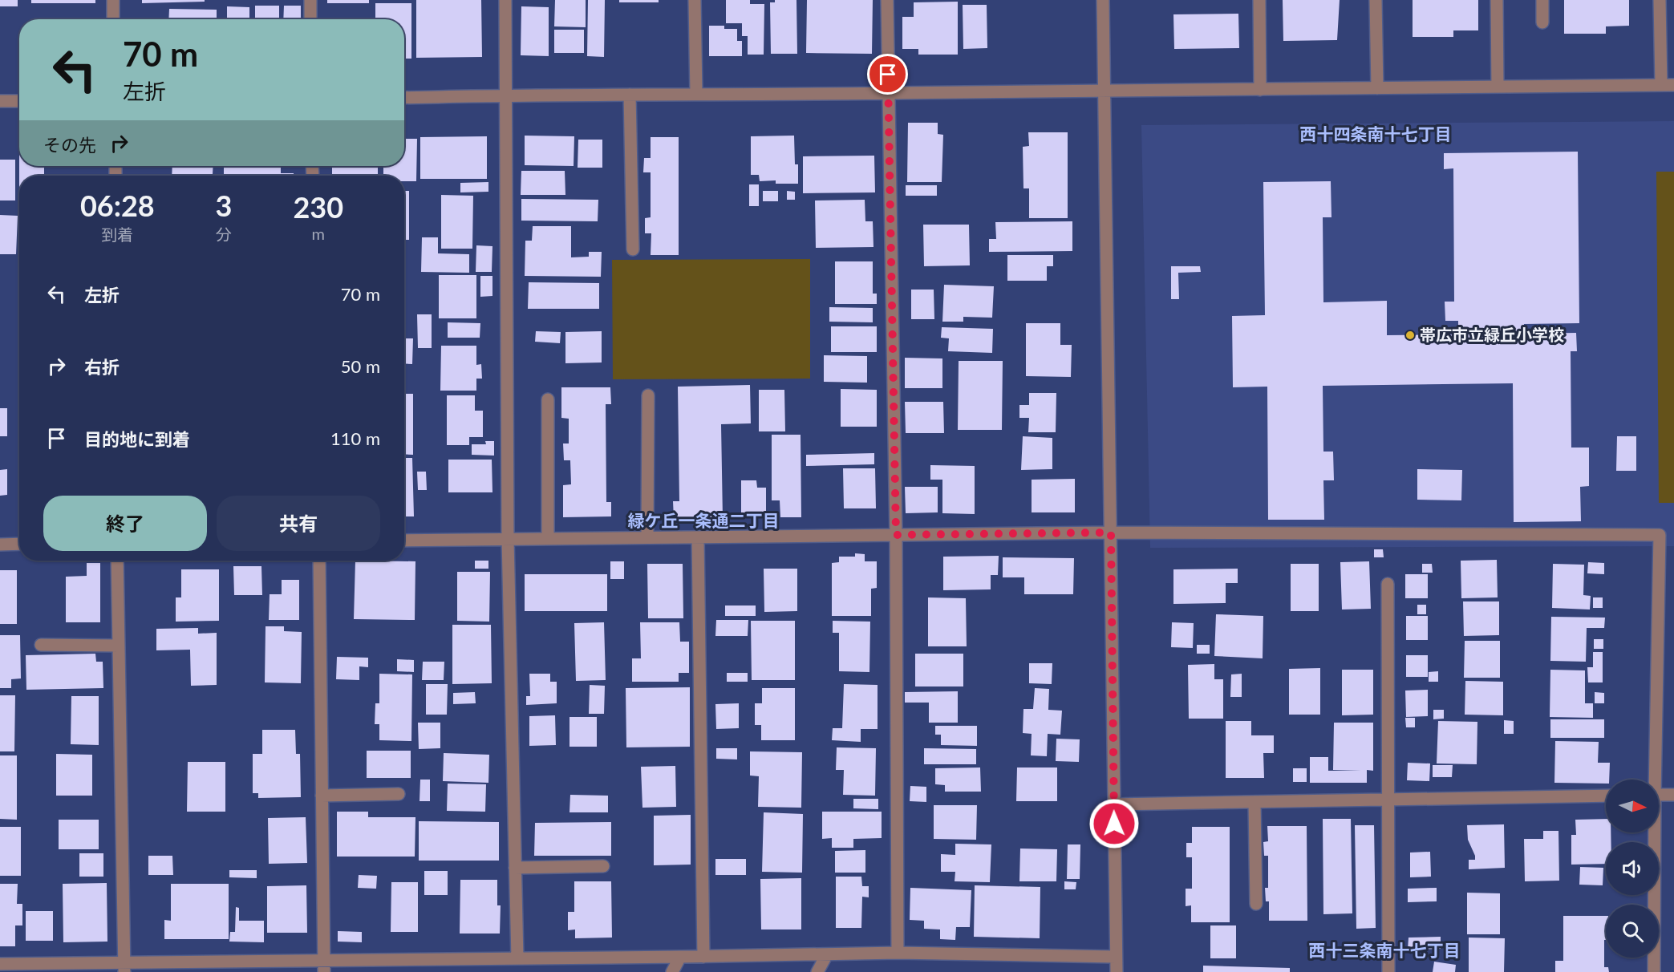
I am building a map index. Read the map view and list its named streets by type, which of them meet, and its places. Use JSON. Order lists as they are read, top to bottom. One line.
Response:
{"districts":["西十四条南十七丁目","緑ケ丘一条通二丁目","西十三条南十七丁目"],"places":["帯広市立緑丘小学校"],"north":"right","page":{"turn":["70 m","左折"],"then":"その先","eta":["06:28","到着","3","分","230","m"],"list":[{"name":"左折","value":"70 m"},{"name":"右折","value":"50 m"},{"name":"目的地に到着","value":"110 m"}],"buttons":["終了","共有"]}}
